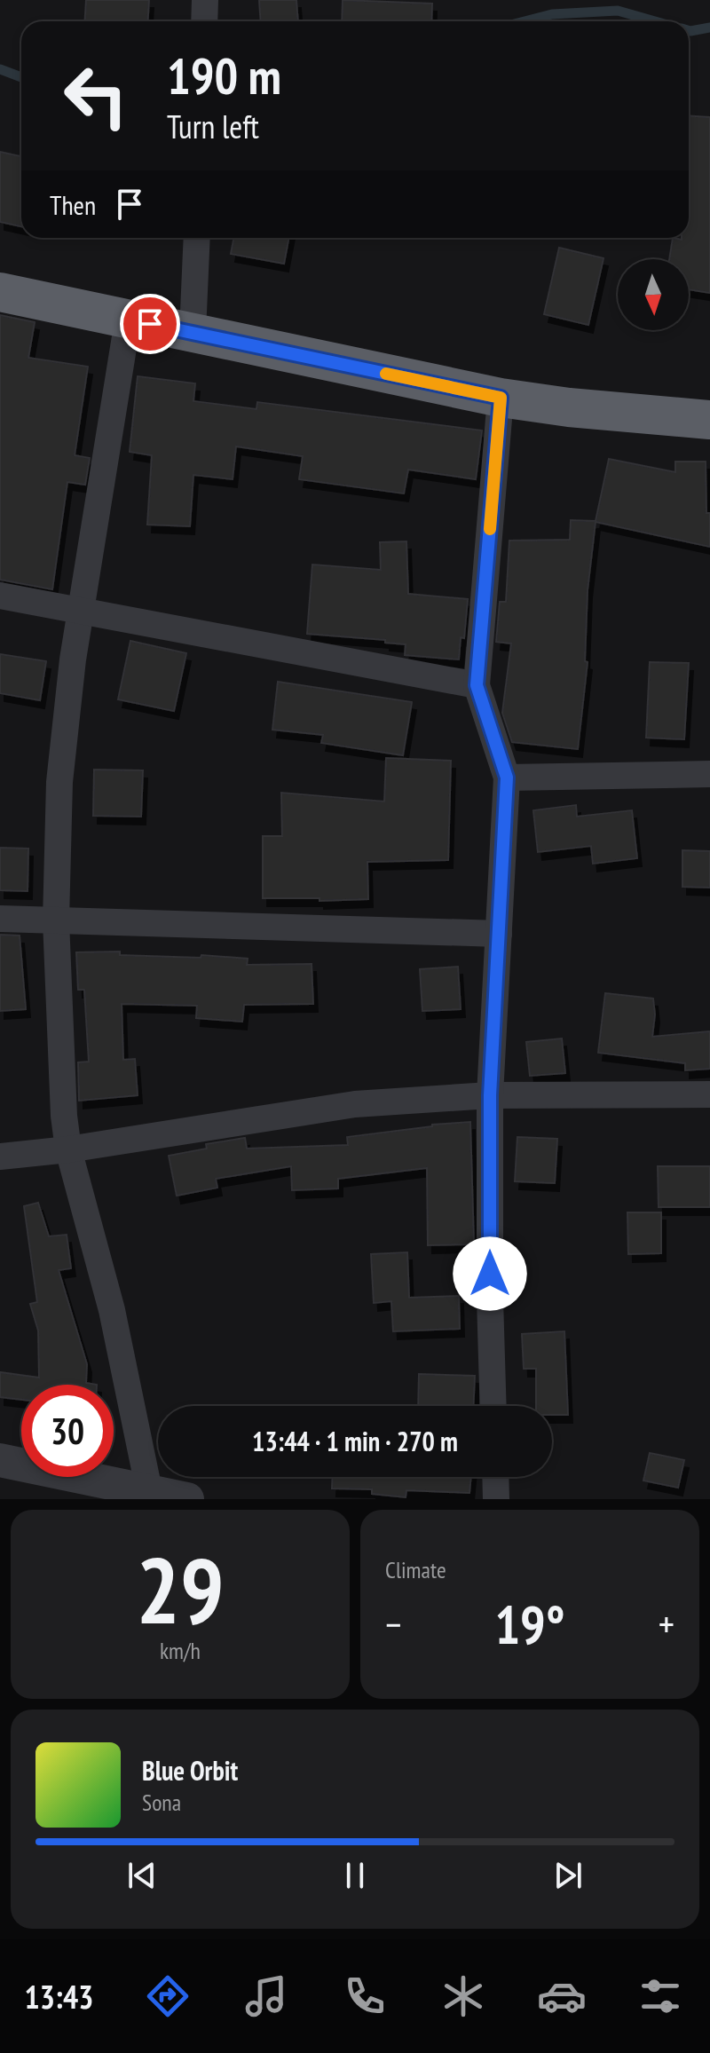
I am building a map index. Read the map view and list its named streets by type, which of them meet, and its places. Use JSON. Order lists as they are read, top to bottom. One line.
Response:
{"north":"bottom","page":{"turn":["190 m","Turn left"],"then":"Then","limit":"30","trip":"13:44 · 1 min · 270 m","tile":[["29","km/h"],"Climate"],"heat":["−","19°","+"],"song":["Blue Orbit","Sona"],"tabs":"13:43"}}
